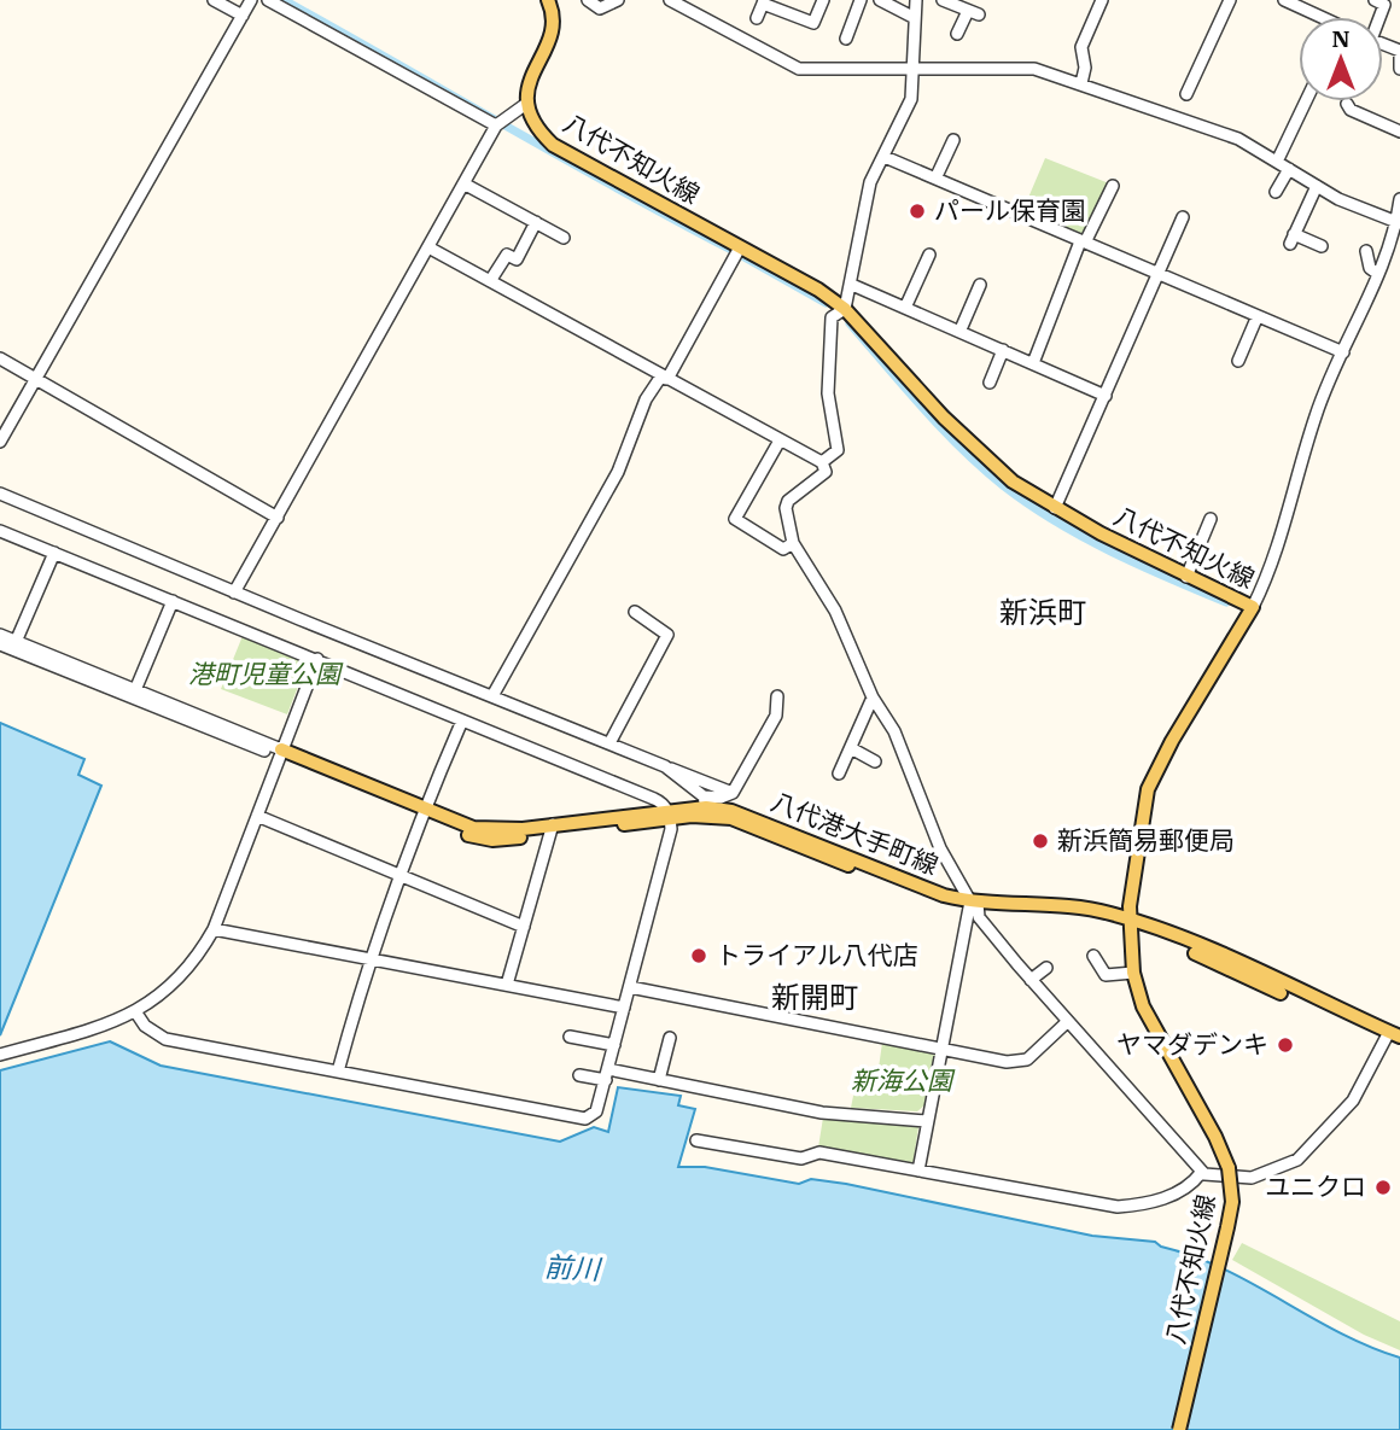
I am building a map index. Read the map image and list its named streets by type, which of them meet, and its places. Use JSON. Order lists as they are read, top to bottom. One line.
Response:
{"streets":{"main road":["八代不知火線","八代港大手町線"]},"crossings":[["八代不知火線","八代港大手町線"]],"districts":["新浜町","新開町"],"water":["前川"],"parks":["港町児童公園","新海公園"],"places":["パール保育園","新浜簡易郵便局","トライアル八代店","ヤマダデンキ","ユニクロ"],"north":"top"}
